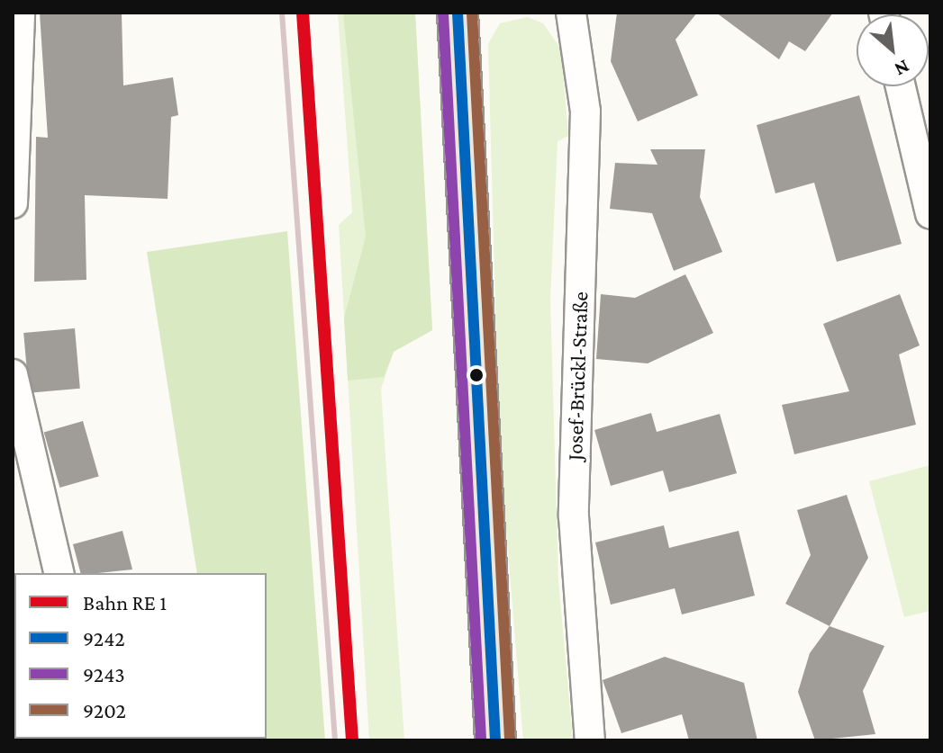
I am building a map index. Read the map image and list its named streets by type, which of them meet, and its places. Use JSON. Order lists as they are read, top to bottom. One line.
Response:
{"streets":{"street":["Josef-Brückl-Straße"]},"lines":["transit line 9242","transit line 9202","transit line 9243"],"legend":["Bahn RE 1","9242","9243","9202"],"north":"bottom right"}
